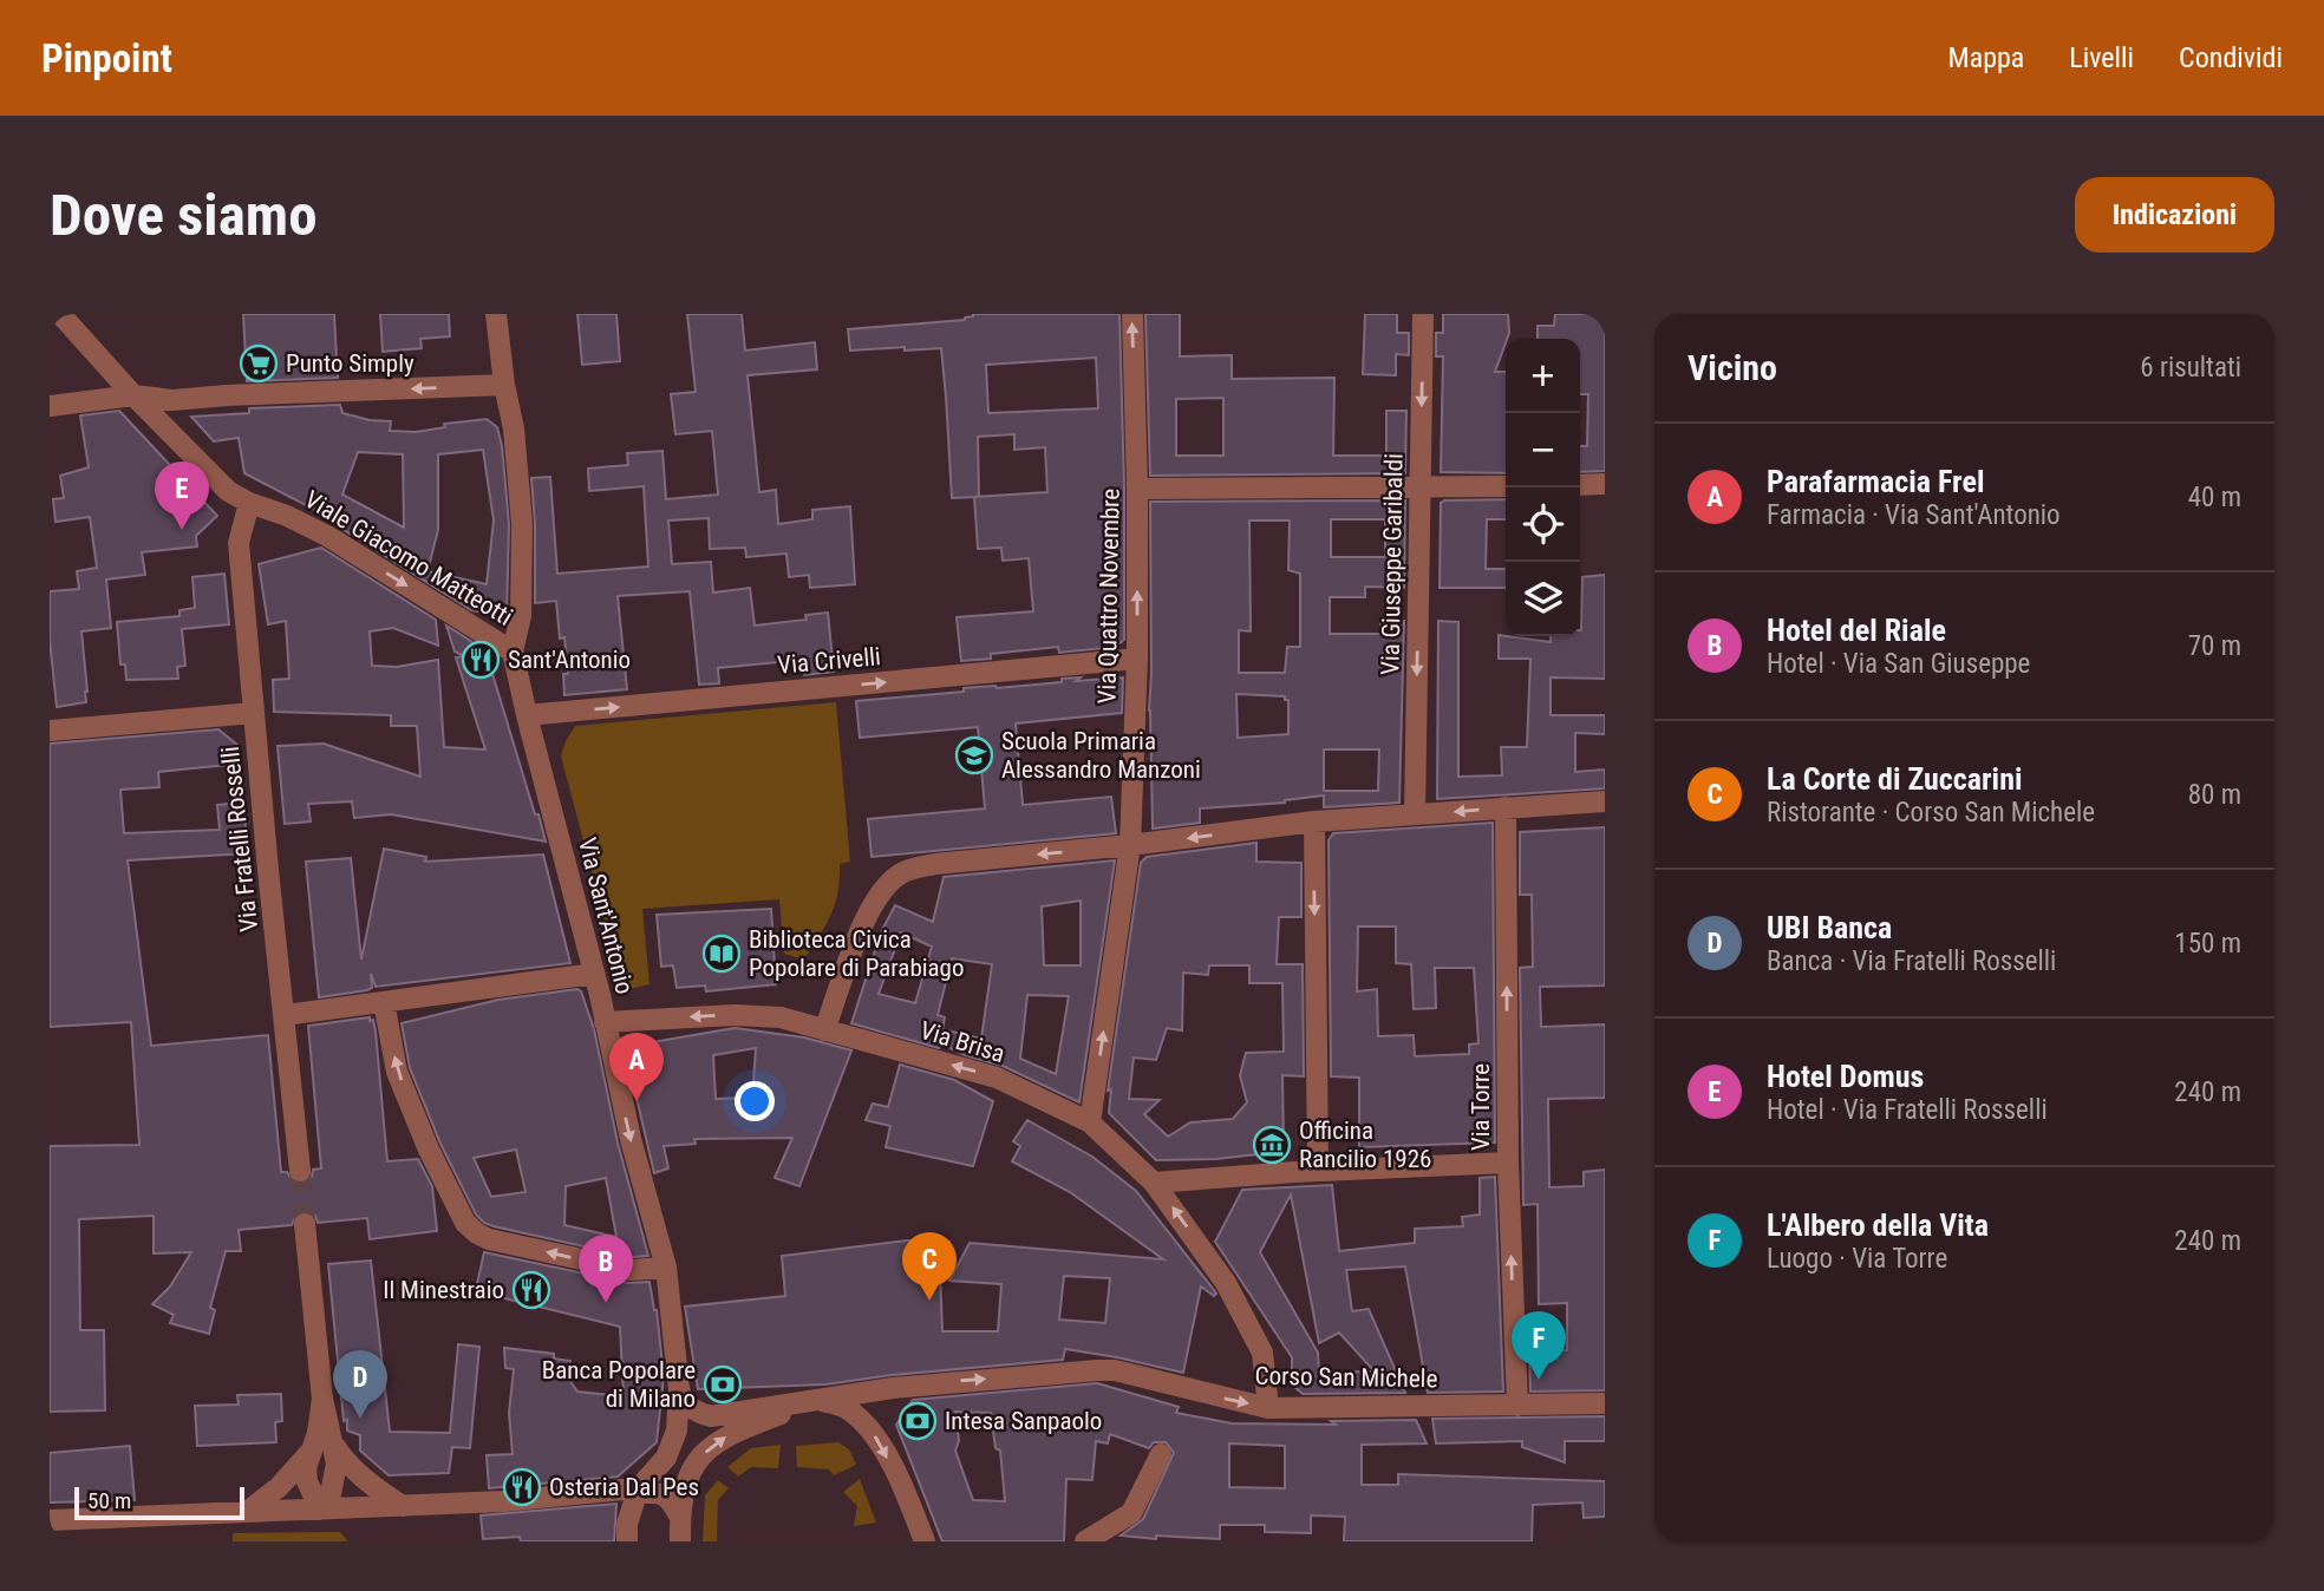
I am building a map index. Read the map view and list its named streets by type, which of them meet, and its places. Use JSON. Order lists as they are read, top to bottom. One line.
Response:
{"streets":{"street":["Viale Giacomo Matteotti","Via Giuseppe Garibaldi","Via Quattro Novembre","Via Crivelli","Via Fratelli Rosselli","Via Sant'Antonio","Via Brisa","Via Torre","Corso San Michele"]},"crossings":[["Viale Giacomo Matteotti","Via Fratelli Rosselli"],["Viale Giacomo Matteotti","Via Sant'Antonio"],["Via Quattro Novembre","Via Crivelli"],["Via Quattro Novembre","Via Brisa"],["Via Crivelli","Via Sant'Antonio"],["Via Sant'Antonio","Via Brisa"],["Via Brisa","Corso San Michele"],["Via Torre","Corso San Michele"]],"one_way":["Viale Giacomo Matteotti","Via Giuseppe Garibaldi","Via Quattro Novembre","Via Crivelli","Via Brisa","Via Torre","Corso San Michele"],"places":{"supermarket":["Punto Simply"],"restaurant":["Sant'Antonio","Il Minestraio","Osteria Dal Pes"],"school or university":["Scuola Primaria Alessandro Manzoni"],"library":["Biblioteca Civica Popolare di Parabiago"],"museum":["Officina Rancilio 1926"],"bank":["Banca Popolare di Milano","Intesa Sanpaolo"]},"scale_bar":"50 m","page":{"header":"Pinpoint","nav":["Mappa","Livelli","Condividi"],"buttons":"Indicazioni","title":"Dove siamo","heading":["Vicino","6 risultati"],"map_buttons":["+","−"],"list":[{"mark":"A","name":"Parafarmacia Frel","note":"Farmacia · Via Sant'Antonio","value":"40 m"},{"mark":"B","name":"Hotel del Riale","note":"Hotel · Via San Giuseppe","value":"70 m"},{"mark":"C","name":"La Corte di Zuccarini","note":"Ristorante · Corso San Michele","value":"80 m"},{"mark":"D","name":"UBI Banca","note":"Banca · Via Fratelli Rosselli","value":"150 m"},{"mark":"E","name":"Hotel Domus","note":"Hotel · Via Fratelli Rosselli","value":"240 m"},{"mark":"F","name":"L'Albero della Vita","note":"Luogo · Via Torre","value":"240 m"}],"pins":["E","A","C","B","F","D"],"scale":"50 m"}}
